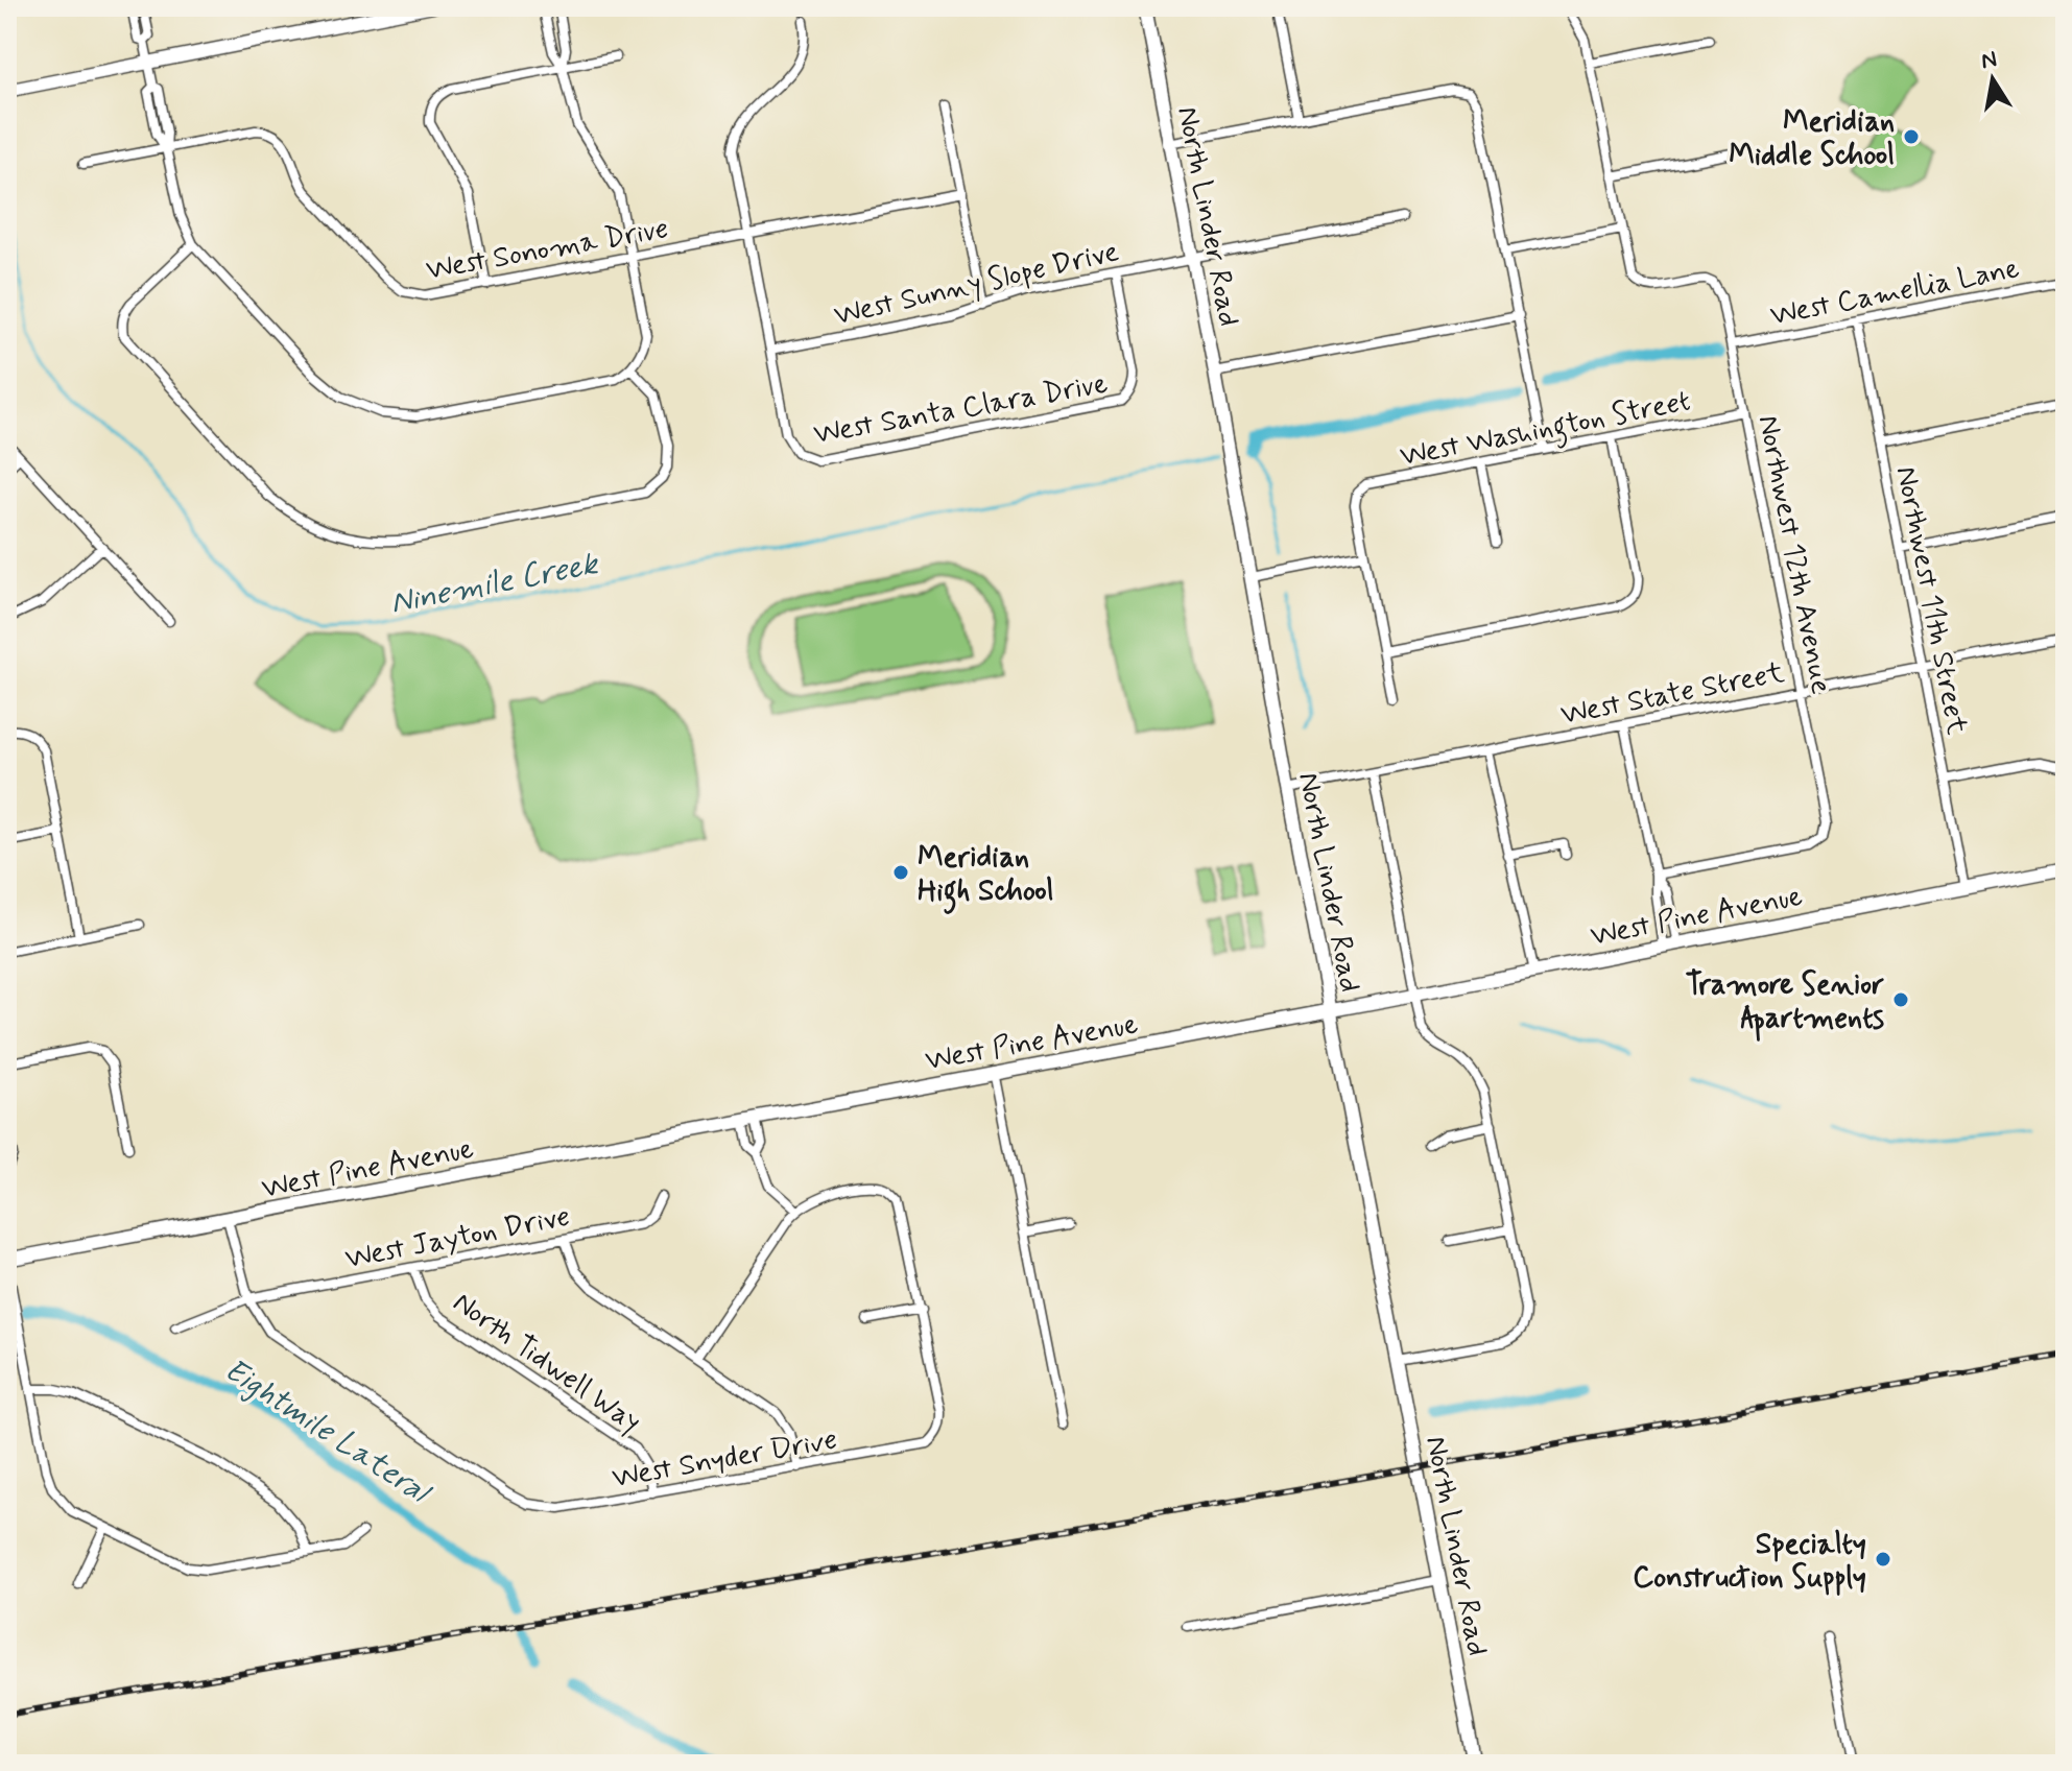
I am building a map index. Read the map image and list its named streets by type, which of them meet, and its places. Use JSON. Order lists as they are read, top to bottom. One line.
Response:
{"streets":{"main road":["North Linder Road","West Pine Avenue"],"street":["West Sonoma Drive","West Sunny Slope Drive","West Camellia Lane","West Santa Clara Drive","West Washington Street","Northwest 12th Avenue","Northwest 11th Street","West State Street","West Jayton Drive","North Tidwell Way","West Snyder Drive"]},"crossings":[["North Linder Road","West Sunny Slope Drive"],["North Linder Road","West State Street"],["North Linder Road","West Pine Avenue"],["West Sunny Slope Drive","West Santa Clara Drive"],["West Camellia Lane","Northwest 12th Avenue"],["West Camellia Lane","Northwest 11th Street"],["West Washington Street","Northwest 12th Avenue"],["Northwest 12th Avenue","West State Street"],["Northwest 11th Street","West State Street"],["Northwest 11th Street","West Pine Avenue"],["West Jayton Drive","North Tidwell Way"],["West Jayton Drive","West Snyder Drive"],["North Tidwell Way","West Snyder Drive"]],"water":["Ninemile Creek","Eightmile Lateral"],"places":["Meridian Middle School","Meridian High School","Tramore Senior Apartments","Specialty Construction Supply"],"north":"top"}
